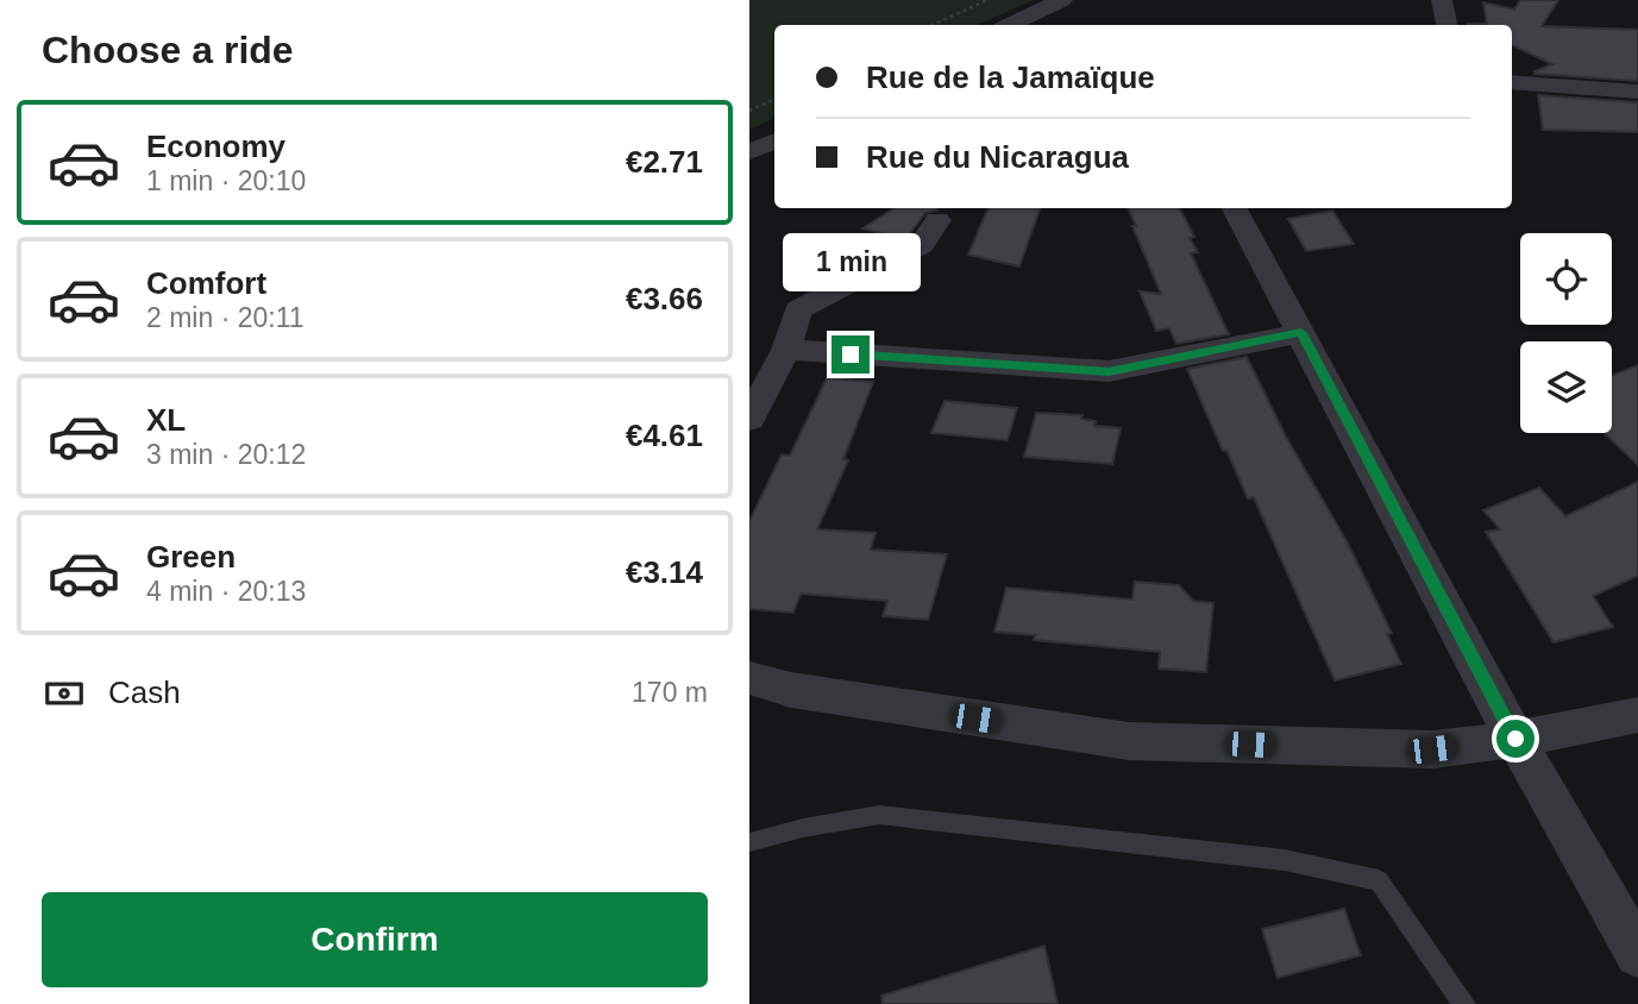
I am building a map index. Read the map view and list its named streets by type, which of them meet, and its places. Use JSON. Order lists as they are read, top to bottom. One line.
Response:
{"page":{"heading":"Choose a ride","banner":["Rue de la Jamaïque","Rue du Nicaragua"],"list":[{"name":"Economy","note":"1 min · 20:10","value":"€2.71"},{"name":"Comfort","note":"2 min · 20:11","value":"€3.66"},{"name":"XL","note":"3 min · 20:12","value":"€4.61"},{"name":"Green","note":"4 min · 20:13","value":"€3.14"}],"bubble":"1 min","pay":["Cash","170 m"],"buttons":"Confirm"}}
